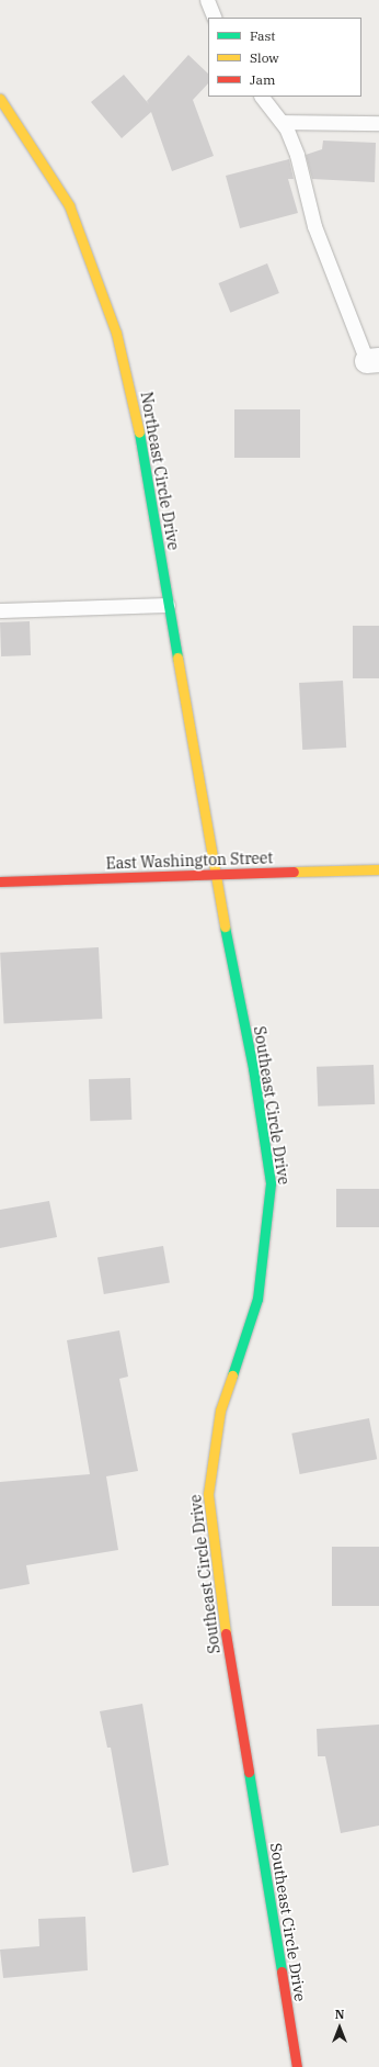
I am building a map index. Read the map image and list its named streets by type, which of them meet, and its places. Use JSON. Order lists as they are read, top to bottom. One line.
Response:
{"streets":{"street":["Northeast Circle Drive","East Washington Street","Southeast Circle Drive"]},"crossings":[["Northeast Circle Drive","East Washington Street"],["Northeast Circle Drive","Southeast Circle Drive"],["East Washington Street","Southeast Circle Drive"]],"legend":["Fast","Slow","Jam"],"north":"top"}
